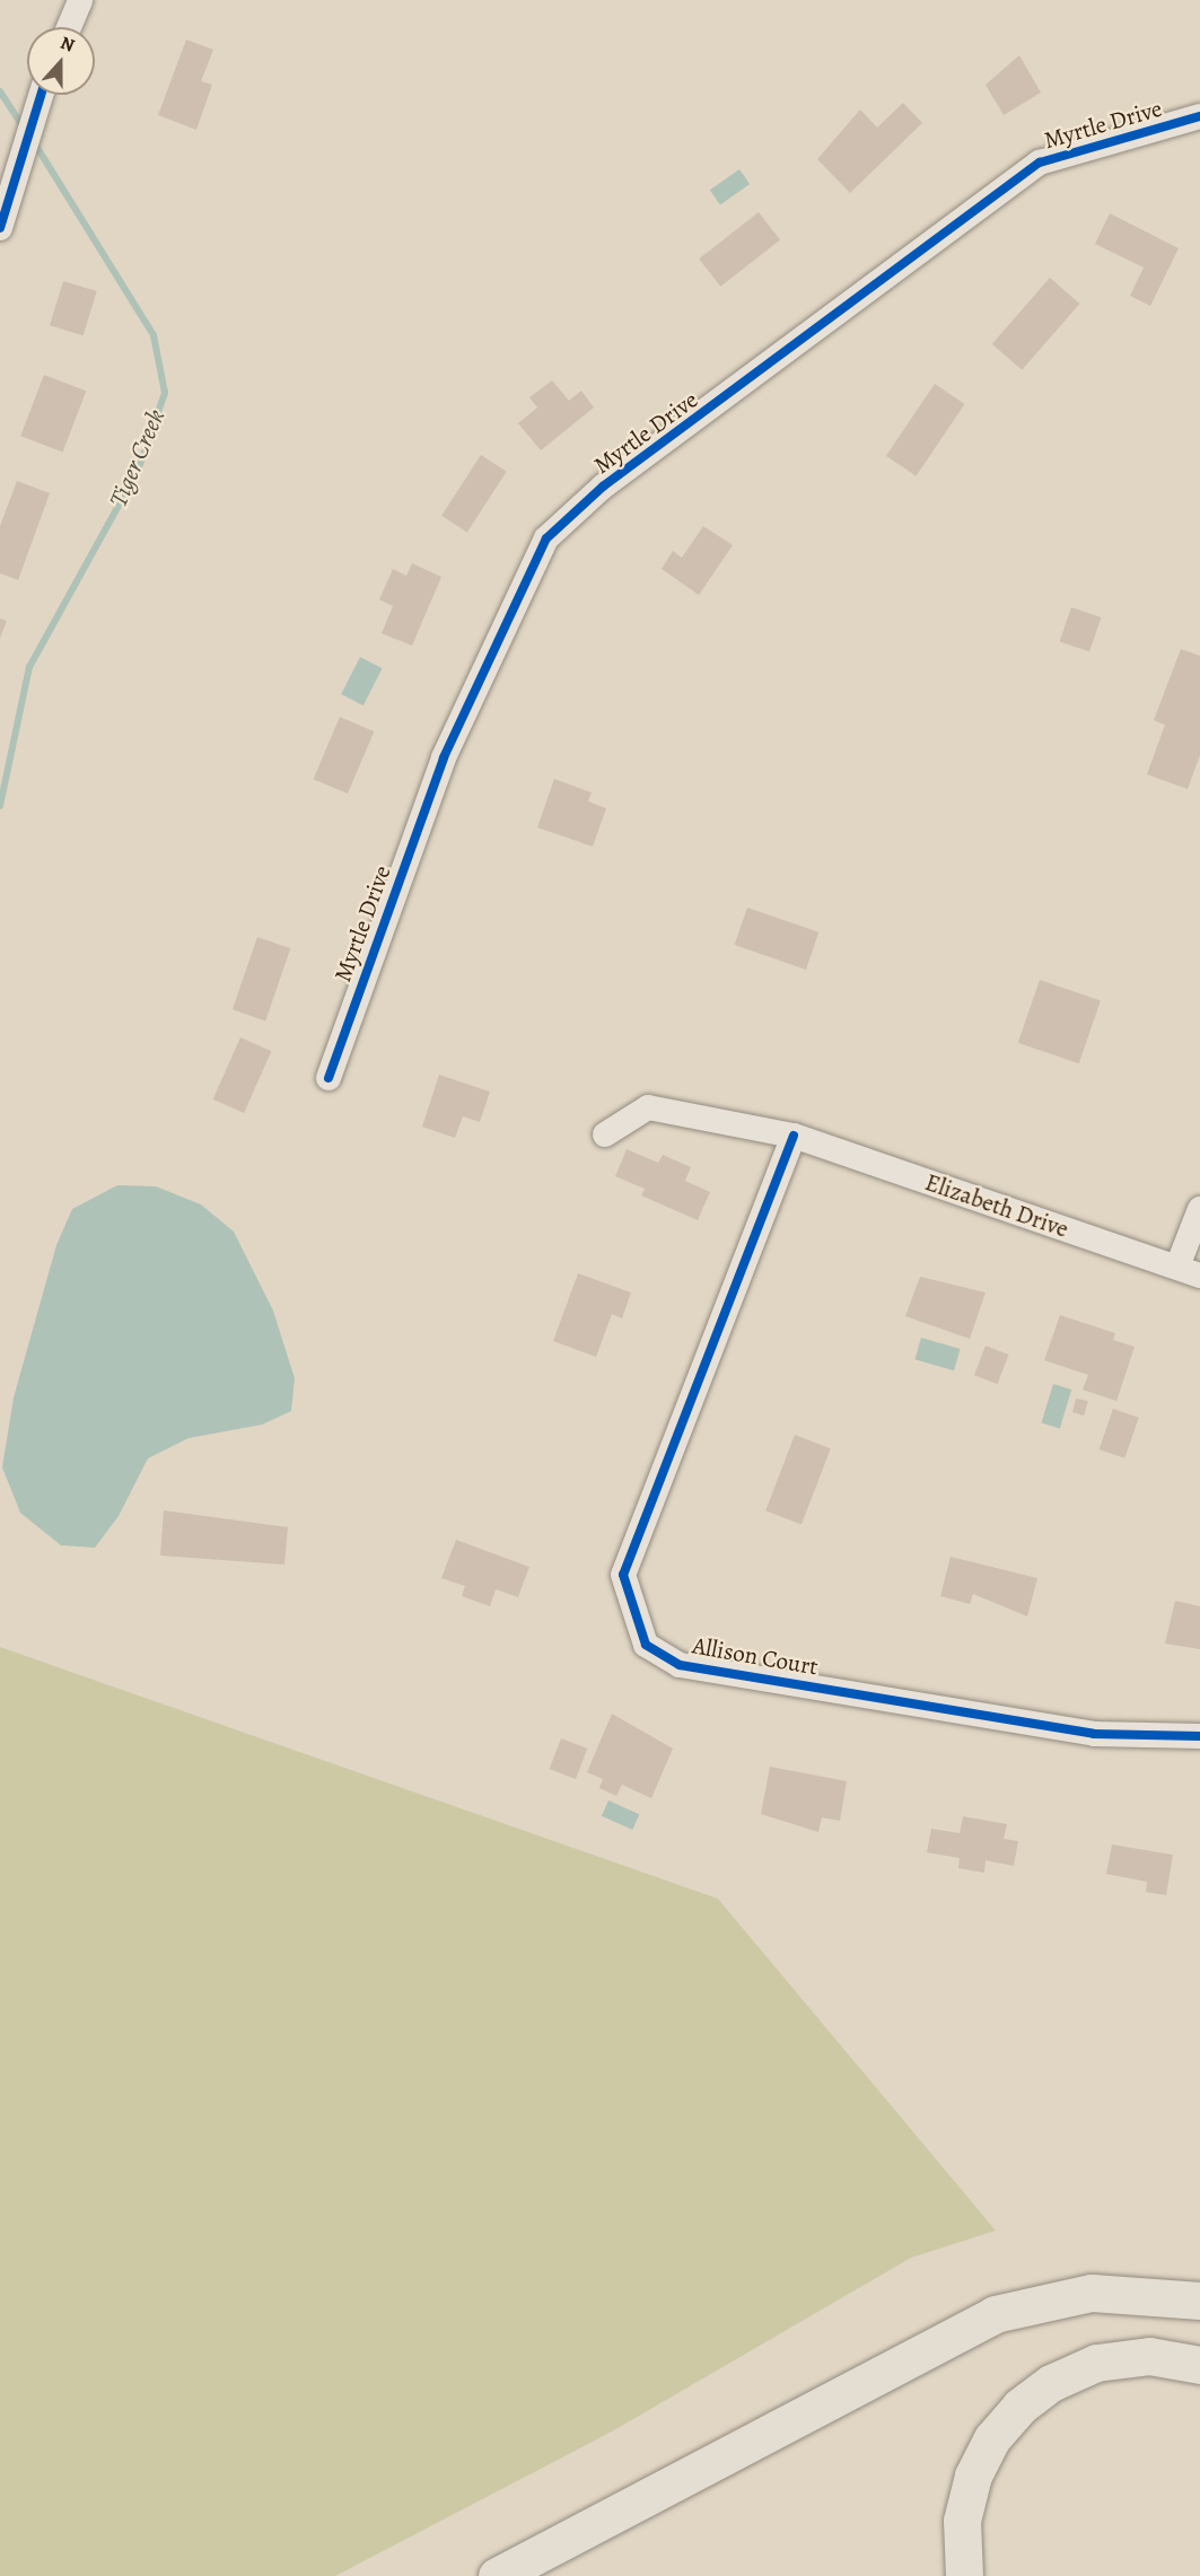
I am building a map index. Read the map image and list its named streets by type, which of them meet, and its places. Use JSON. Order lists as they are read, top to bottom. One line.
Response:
{"streets":{"street":["Myrtle Drive","Elizabeth Drive","Allison Court"]},"crossings":[["Elizabeth Drive","Allison Court"]],"water":["Tiger Creek"],"north":"top"}
